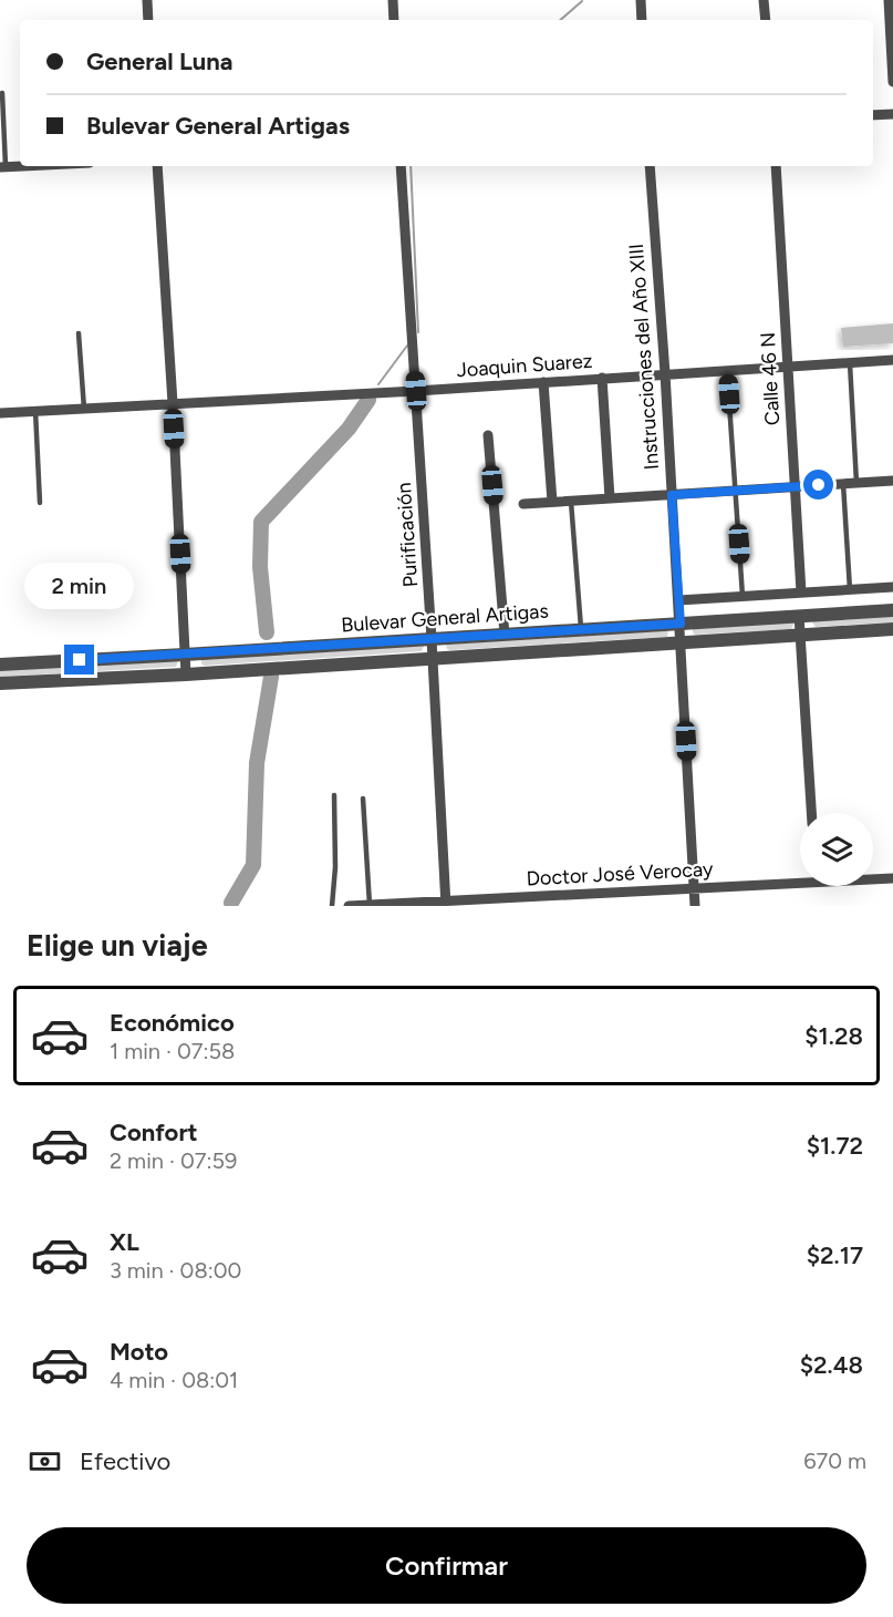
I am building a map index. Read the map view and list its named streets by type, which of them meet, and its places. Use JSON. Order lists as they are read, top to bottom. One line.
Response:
{"streets":{"street":["Instrucciones del Año XIII","Joaquin Suarez","Calle 46 N","Purificación","Bulevar General Artigas","Doctor José Verocay"]},"crossings":[["Instrucciones del Año XIII","Joaquin Suarez"],["Instrucciones del Año XIII","Bulevar General Artigas"],["Instrucciones del Año XIII","Doctor José Verocay"],["Joaquin Suarez","Calle 46 N"],["Joaquin Suarez","Purificación"],["Purificación","Bulevar General Artigas"],["Purificación","Doctor José Verocay"]],"page":{"banner":["General Luna","Bulevar General Artigas"],"bubble":"2 min","heading":"Elige un viaje","list":[{"name":"Económico","note":"1 min · 07:58","value":"$1.28"},{"name":"Confort","note":"2 min · 07:59","value":"$1.72"},{"name":"XL","note":"3 min · 08:00","value":"$2.17"},{"name":"Moto","note":"4 min · 08:01","value":"$2.48"}],"pay":["Efectivo","670 m"],"buttons":"Confirmar"}}
